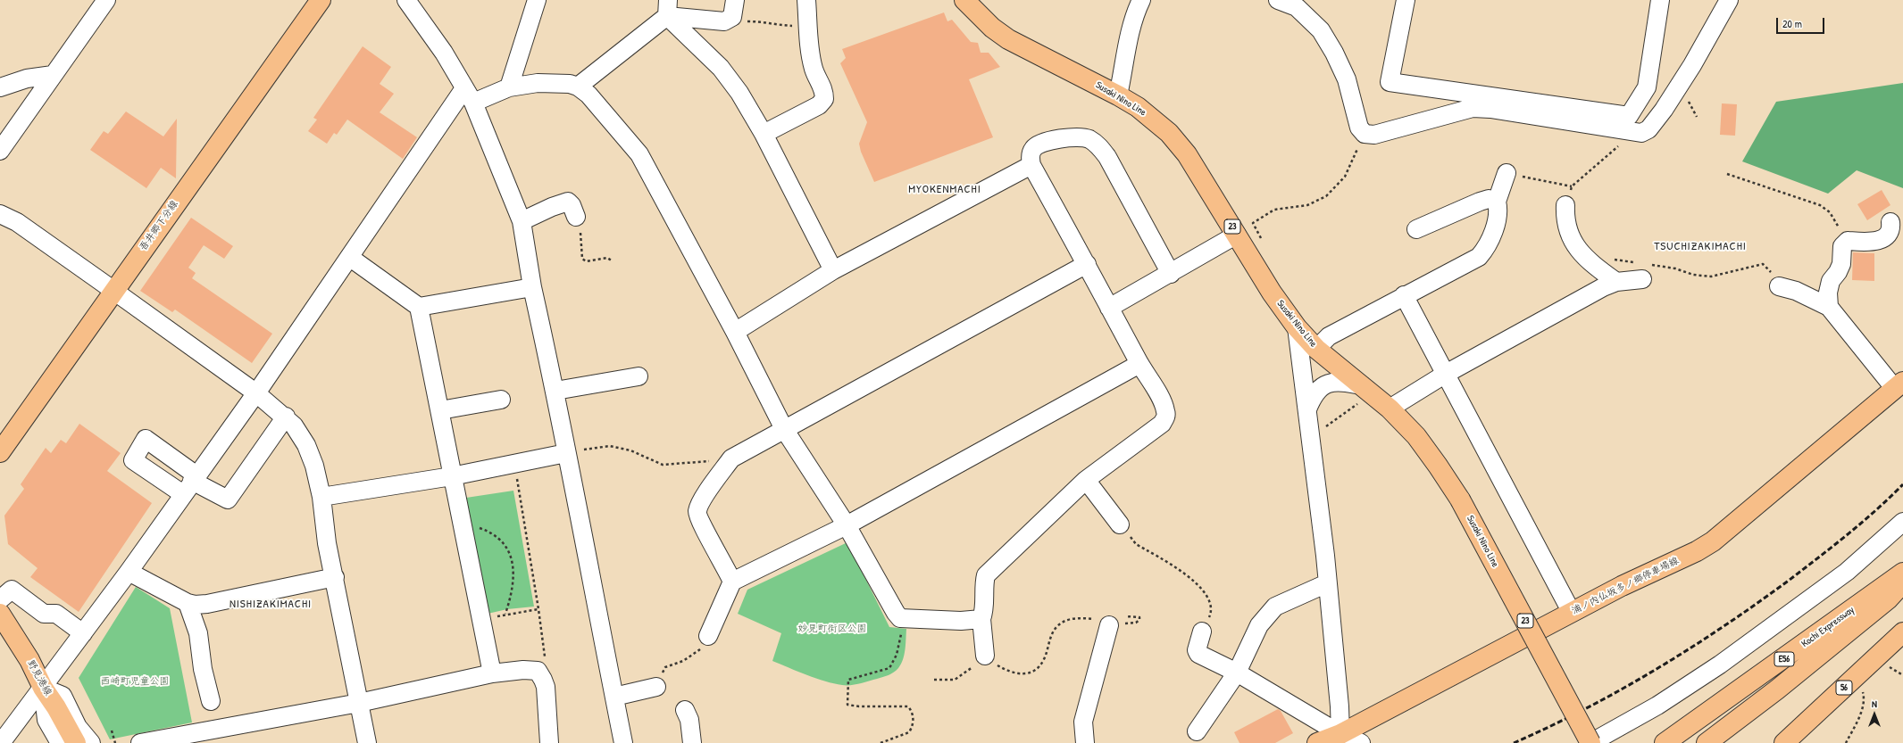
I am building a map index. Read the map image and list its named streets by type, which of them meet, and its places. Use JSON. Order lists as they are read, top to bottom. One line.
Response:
{"streets":{"main road":["Susaki Nino Line","吾井郷下分線","23","浦ノ内仏坂多ノ郷停車場線","Kochi Expressway","E56","野見港線","56"]},"districts":["MYOKENMACHI","TSUCHIZAKIMACHI","NISHIZAKIMACHI"],"parks":["妙見町街区公園","西崎町児童公園"],"scale_bar":"20 m","north":"top"}
